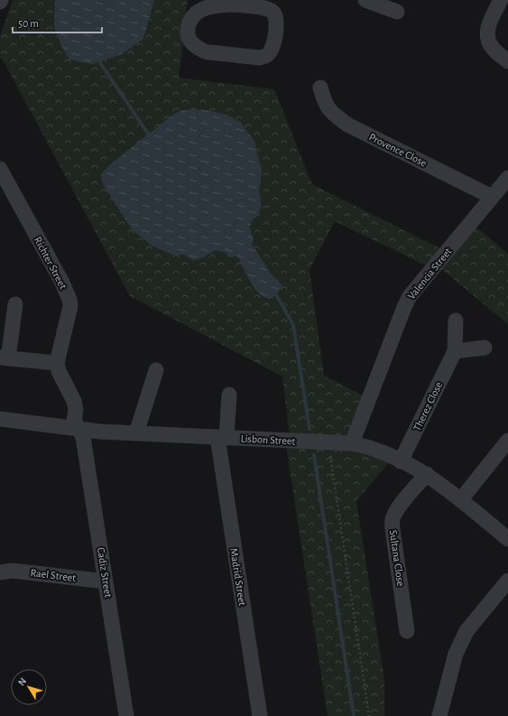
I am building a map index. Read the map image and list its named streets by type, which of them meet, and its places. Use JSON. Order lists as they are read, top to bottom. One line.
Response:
{"streets":{"street":["Provence Close","Richter Street","Valencia Street","Therez Close","Lisbon Street","Sultana Close","Cadiz Street","Rael Street","Madrid Street"]},"crossings":[["Provence Close","Valencia Street"],["Valencia Street","Lisbon Street"],["Therez Close","Lisbon Street"],["Lisbon Street","Sultana Close"],["Lisbon Street","Cadiz Street"],["Lisbon Street","Madrid Street"],["Cadiz Street","Rael Street"]],"scale_bar":"50 m","north":"top left"}
